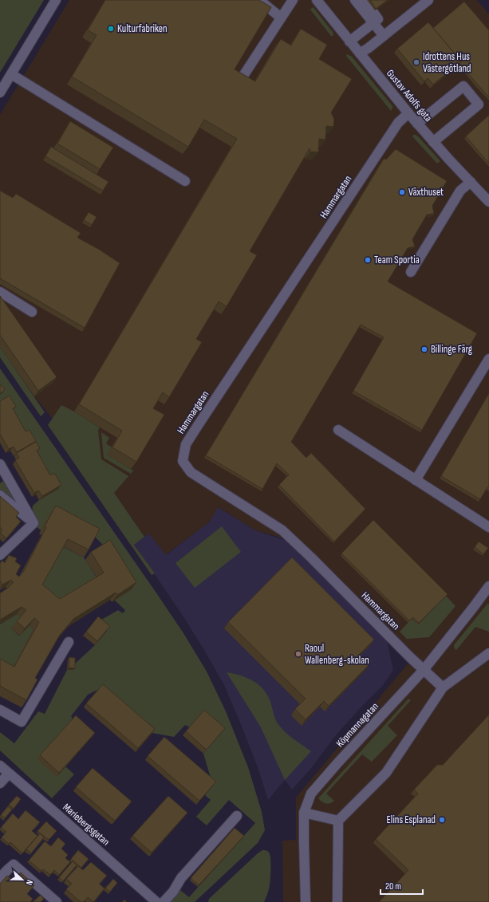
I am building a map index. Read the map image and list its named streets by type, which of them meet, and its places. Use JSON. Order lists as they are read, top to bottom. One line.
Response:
{"streets":{"street":["Gustav Adolfs gata","Hammargatan","Köpmannagatan","Mariebergsgatan"]},"crossings":[["Gustav Adolfs gata","Hammargatan"],["Hammargatan","Köpmannagatan"]],"places":["Kulturfabriken","Idrottens Hus Västergötland","Växthuset","Team Sportia","Billinge Färg","Raoul Wallenberg-skolan","Elins Esplanad"],"scale_bar":"20 m","north":"right"}
